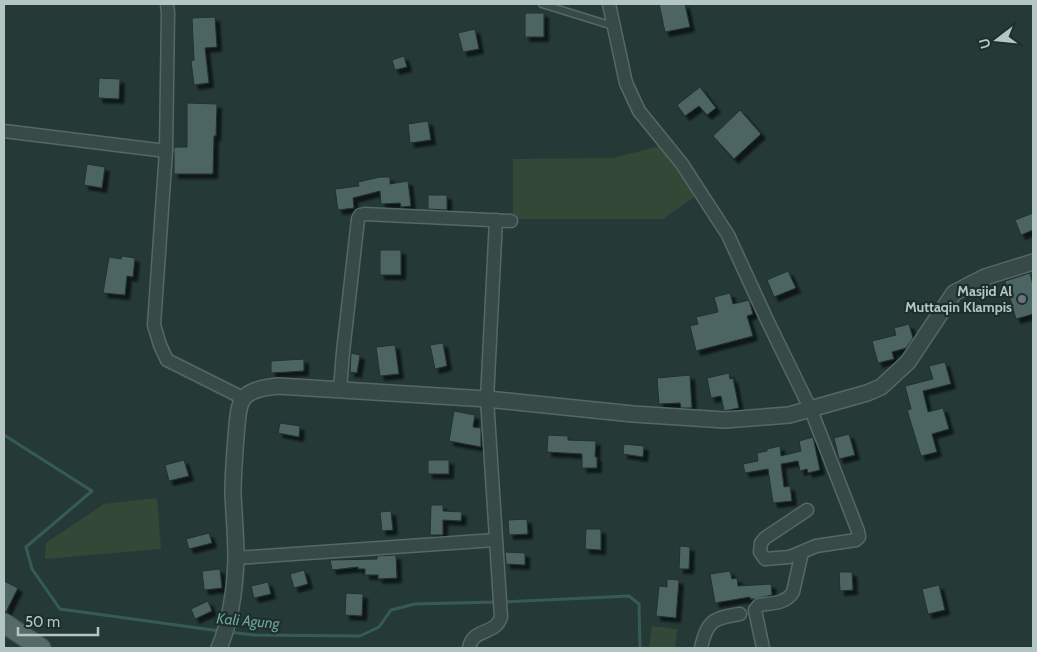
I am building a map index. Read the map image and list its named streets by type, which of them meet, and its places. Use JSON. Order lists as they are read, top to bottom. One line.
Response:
{"water":["Kali Agung"],"places":["Masjid Al Muttaqin Klampis"],"scale_bar":"50 m","north":"left"}
